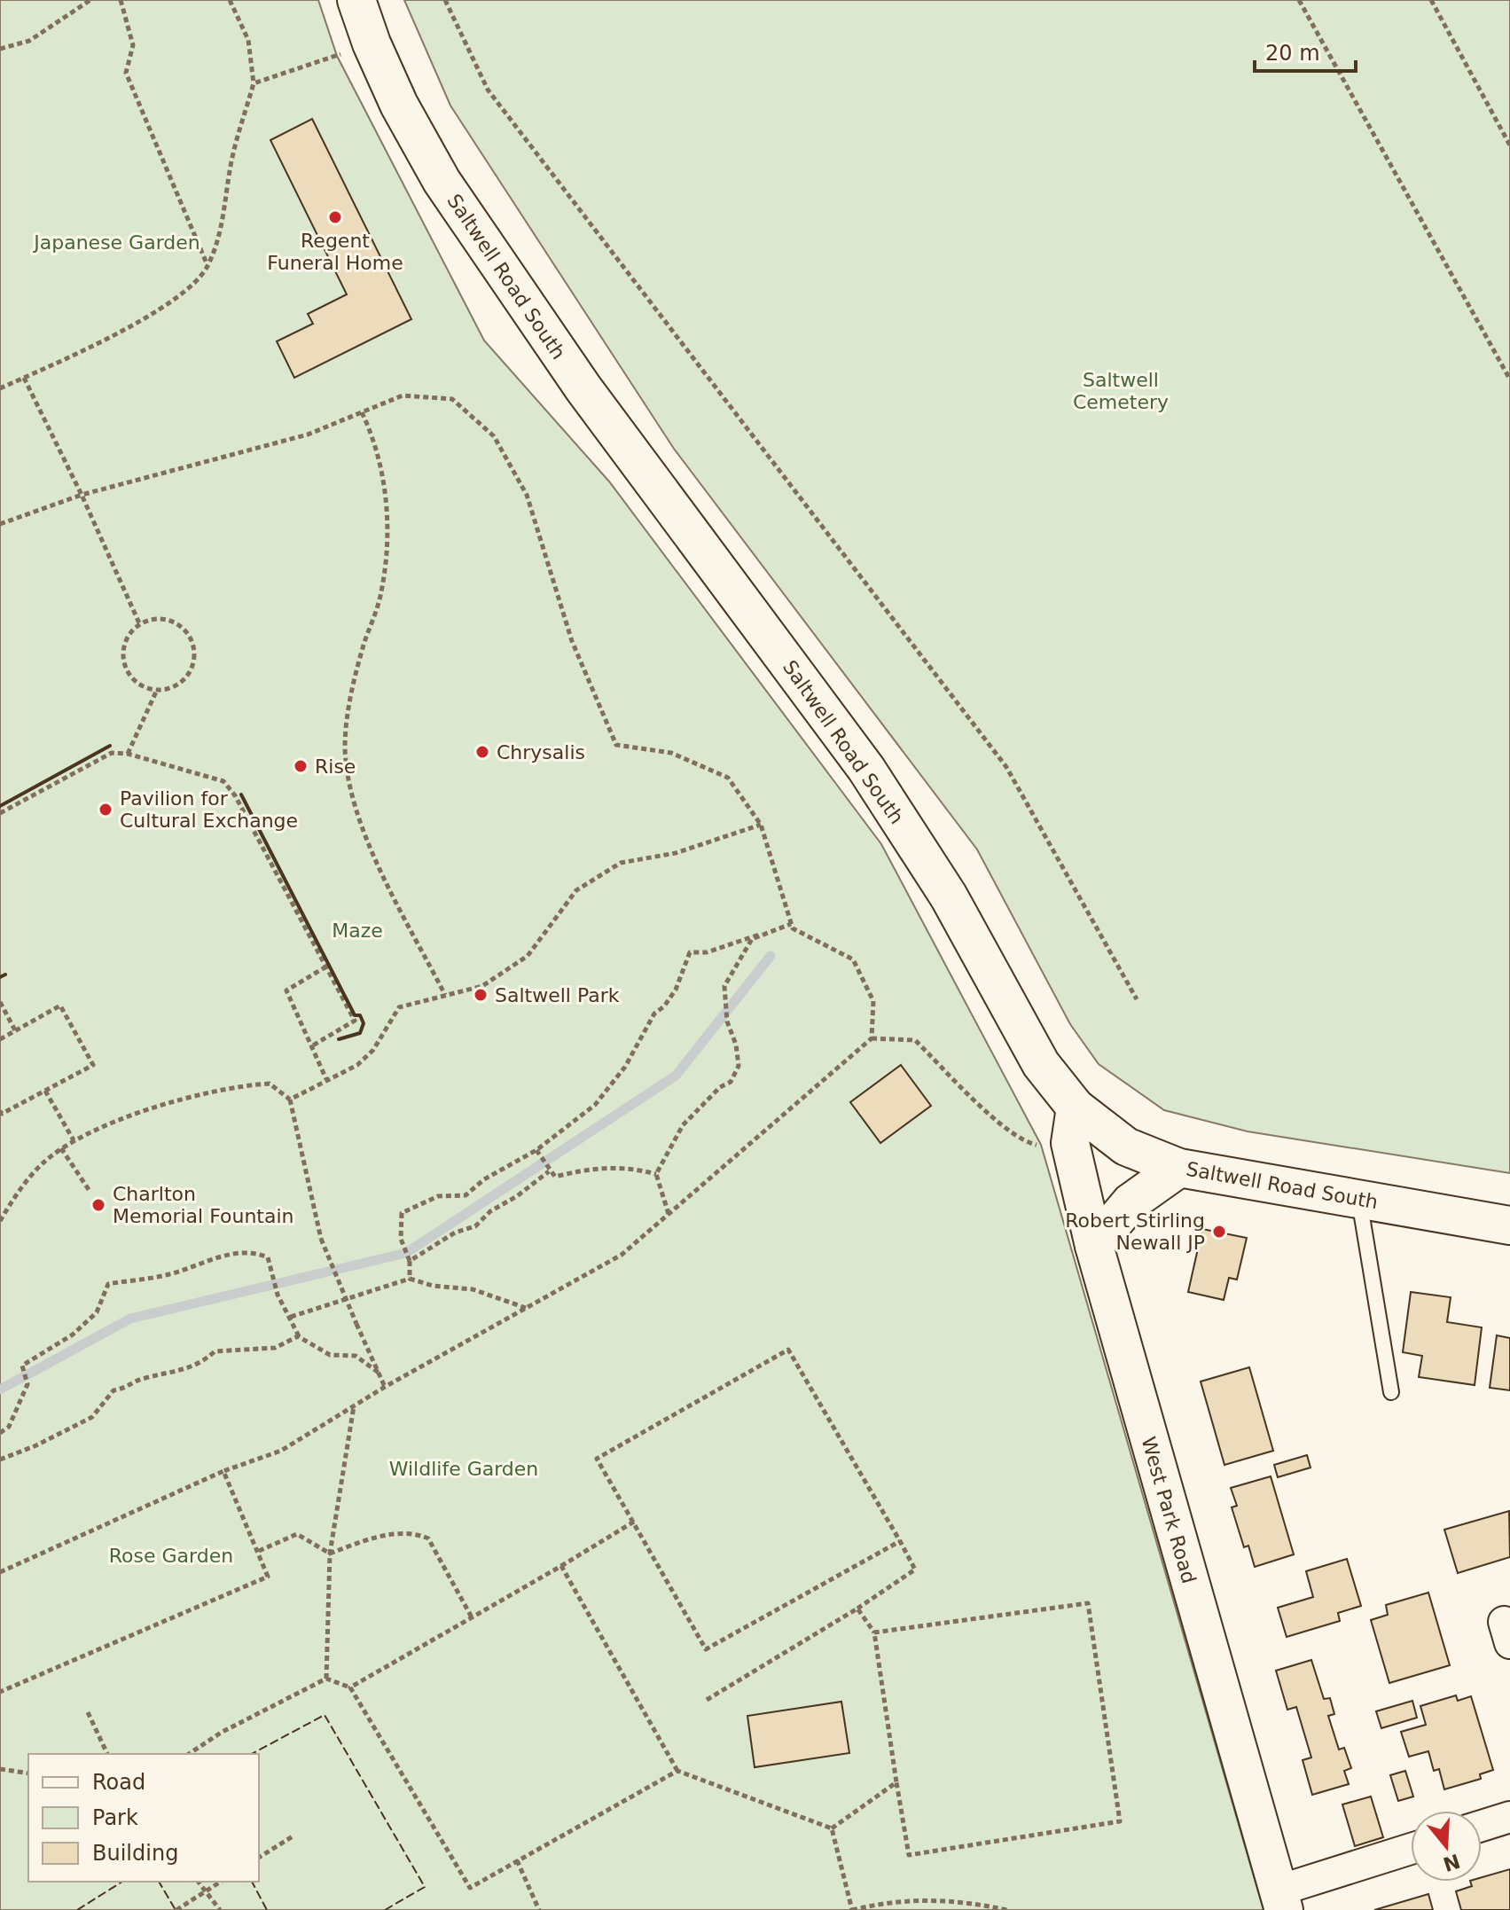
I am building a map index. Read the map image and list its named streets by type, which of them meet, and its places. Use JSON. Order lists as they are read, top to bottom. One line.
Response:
{"streets":{"street":["Saltwell Road South","West Park Road"]},"crossings":[["Saltwell Road South","West Park Road"]],"parks":["Japanese Garden","Saltwell Cemetery","Maze","Wildlife Garden","Rose Garden"],"places":["Regent Funeral Home","Chrysalis","Rise","Pavilion for Cultural Exchange","Saltwell Park","Charlton Memorial Fountain","Robert Stirling Newall JP"],"legend":["Road","Park","Building"],"scale_bar":"20 m","north":"bottom"}
